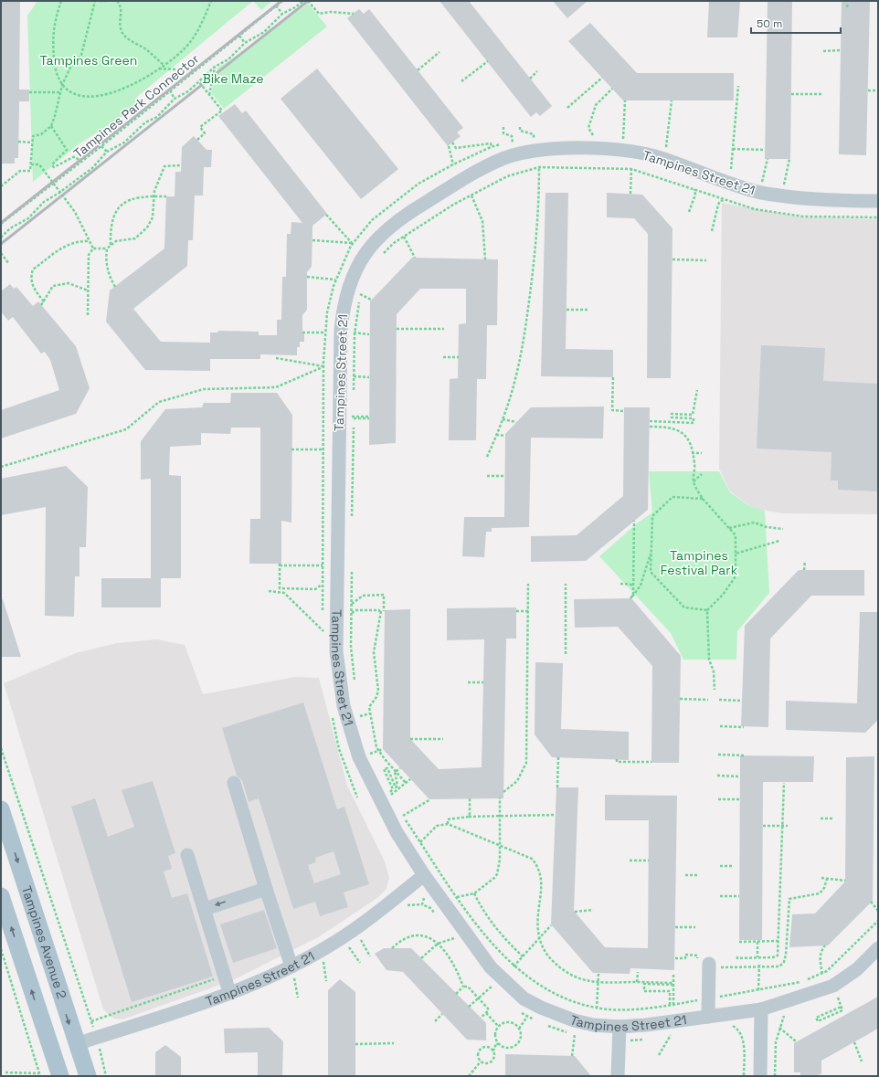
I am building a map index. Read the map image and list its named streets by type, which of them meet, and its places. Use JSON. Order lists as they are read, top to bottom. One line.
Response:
{"streets":{"main road":["Tampines Avenue 2"],"street":["Tampines Street 21"],"path":["Tampines Park Connector"]},"crossings":[["Tampines Street 21","Tampines Avenue 2"]],"parks":["Tampines Green","Bike Maze","Tampines Festival Park"],"scale_bar":"50 m"}
